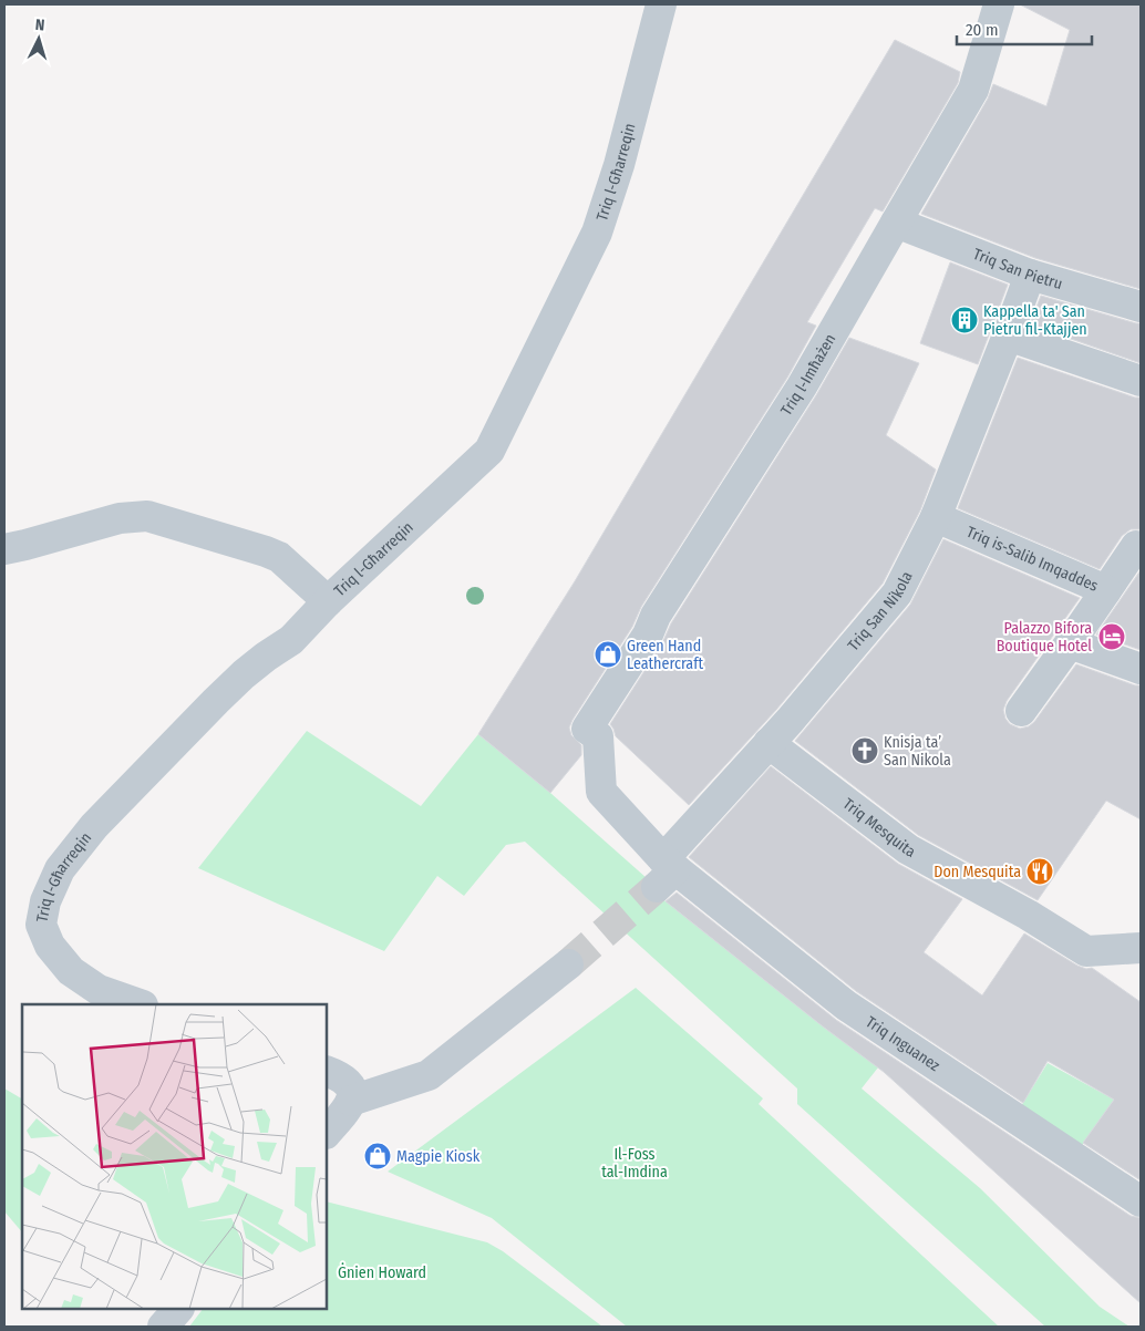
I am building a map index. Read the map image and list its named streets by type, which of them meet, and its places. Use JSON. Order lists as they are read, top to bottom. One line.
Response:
{"streets":{"street":["Triq l-Għarreqin","Triq San Pietru","Triq l-Imħażen","Triq is-Salib Imqaddes","Triq San Nikola","Triq Mesquita","Triq Inguanez"]},"crossings":[["Triq San Pietru","Triq l-Imħażen"],["Triq San Pietru","Triq San Nikola"],["Triq l-Imħażen","Triq Inguanez"],["Triq is-Salib Imqaddes","Triq San Nikola"],["Triq San Nikola","Triq Mesquita"],["Triq San Nikola","Triq Inguanez"]],"parks":["Il-Foss tal-Imdina","Ġnien Howard"],"places":{"building":["Kappella ta' San Pietru fil-Ktajjen"],"hotel":["Palazzo Bifora Boutique Hotel"],"shop":["Green Hand Leathercraft","Magpie Kiosk"],"church":["Knisja ta’ San Nikola"],"restaurant":["Don Mesquita"]},"scale_bar":"20 m","north":"top"}
